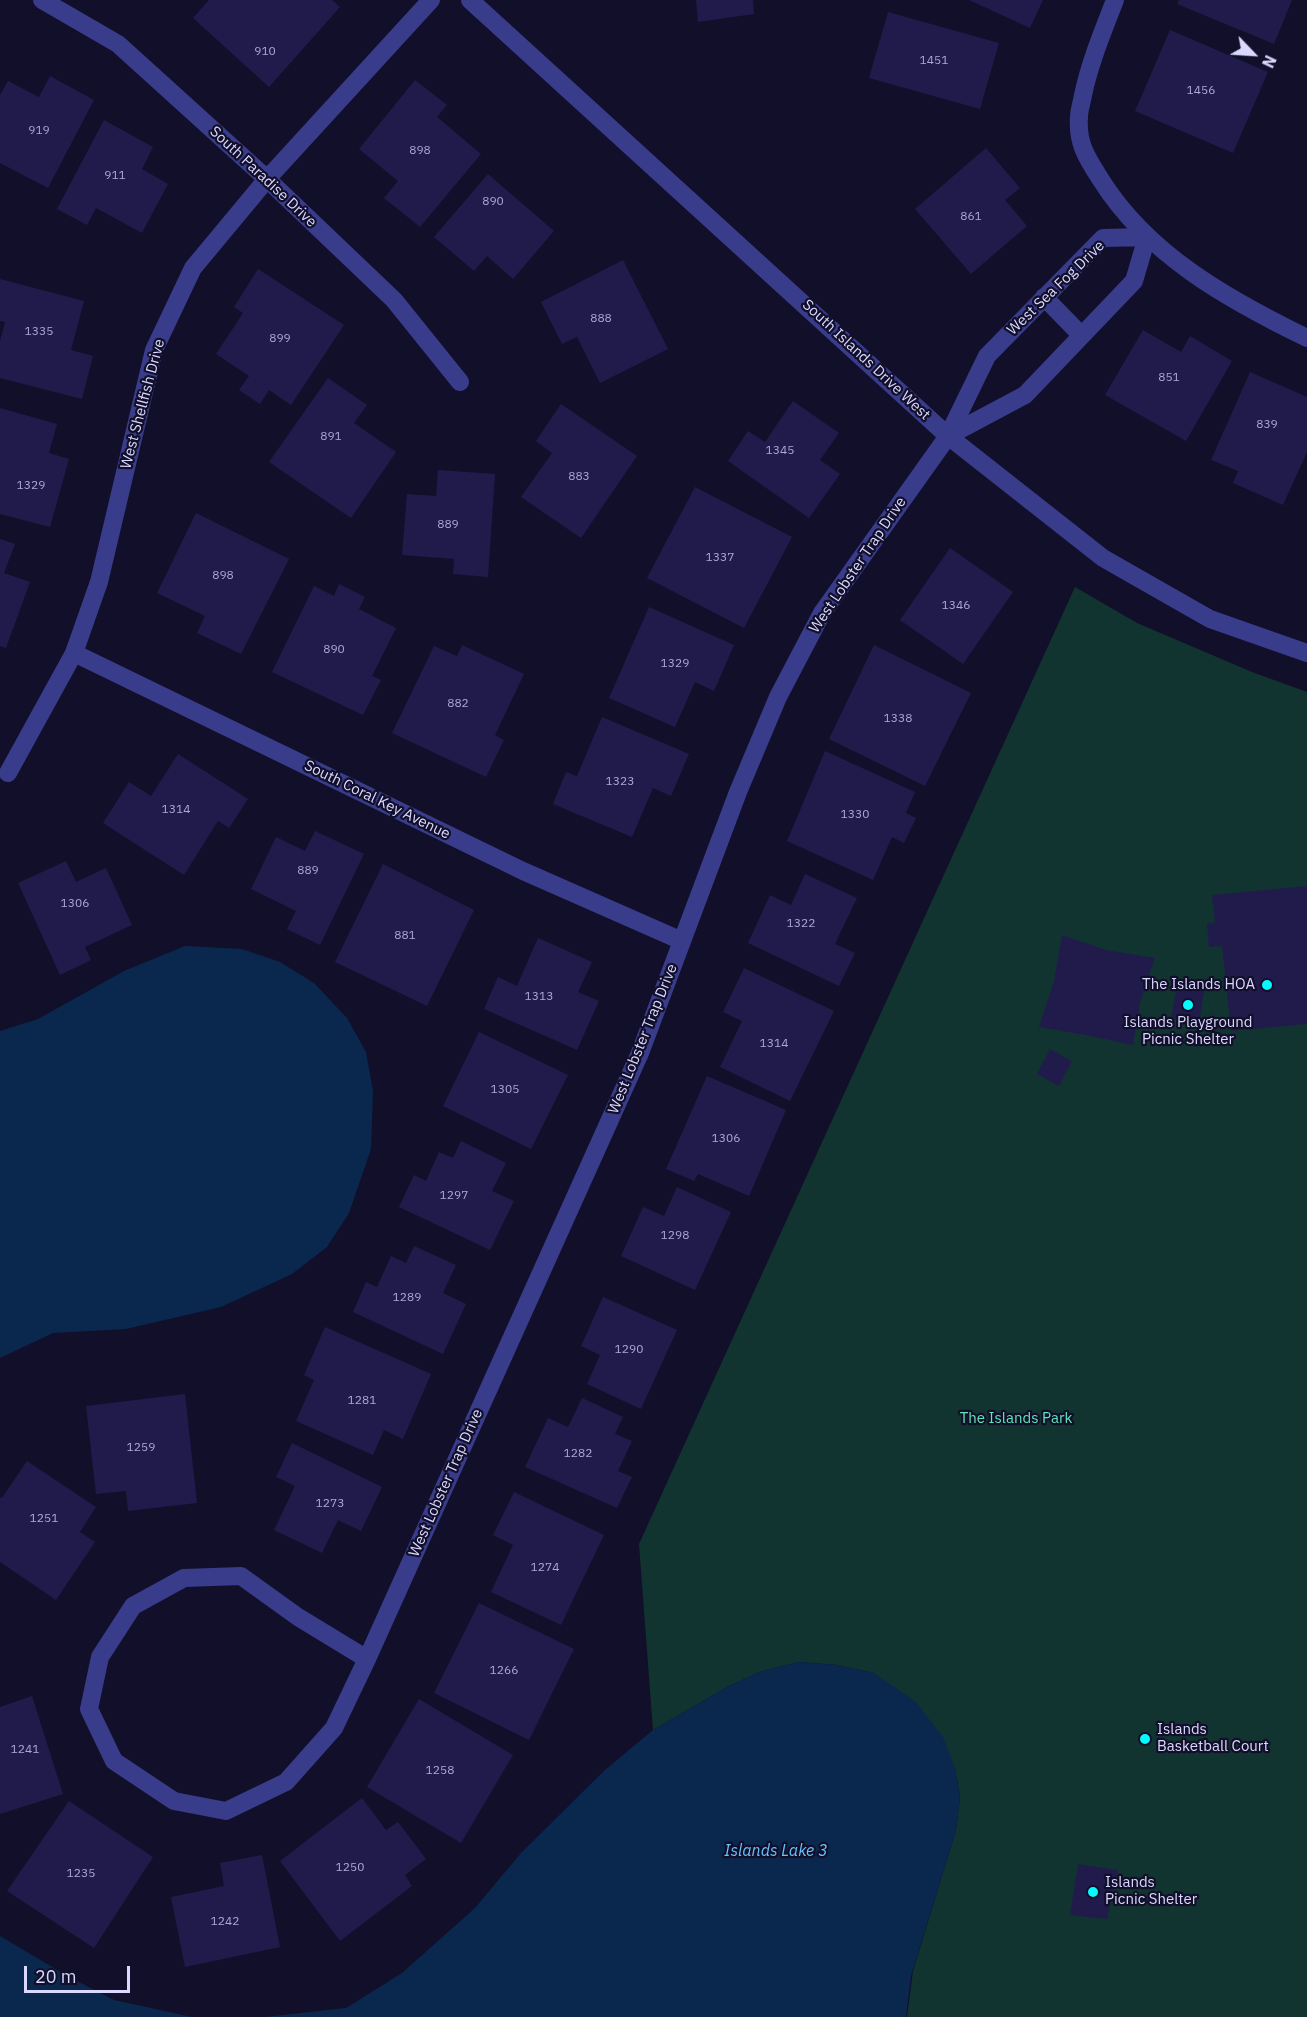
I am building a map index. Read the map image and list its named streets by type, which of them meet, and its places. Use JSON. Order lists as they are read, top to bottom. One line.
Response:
{"streets":{"street":["South Paradise Drive","West Sea Fog Drive","South Islands Drive West","West Shellfish Drive","West Lobster Trap Drive","South Coral Key Avenue"]},"crossings":[["South Paradise Drive","West Shellfish Drive"],["West Sea Fog Drive","South Islands Drive West"],["West Sea Fog Drive","West Lobster Trap Drive"],["South Islands Drive West","West Lobster Trap Drive"],["West Shellfish Drive","South Coral Key Avenue"],["West Lobster Trap Drive","South Coral Key Avenue"]],"water":["Islands Lake 3"],"parks":["The Islands Park"],"places":["The Islands HOA","Islands Playground Picnic Shelter","Islands Basketball Court","Islands Picnic Shelter"],"house_numbers":["910","1451","1456","919","898","911","890","861","888","1335","899","851","839","891","1345","883","1329","889","1337","898","1346","890","1329","882","1338","1323","1314","1330","889","1306","1322","881","1313","1314","1305","1306","1297","1298","1289","1290","1281","1259","1282","1273","1251","1274","1266","1241","1258","1250","1235","1242"],"scale_bar":"20 m","north":"bottom right"}
